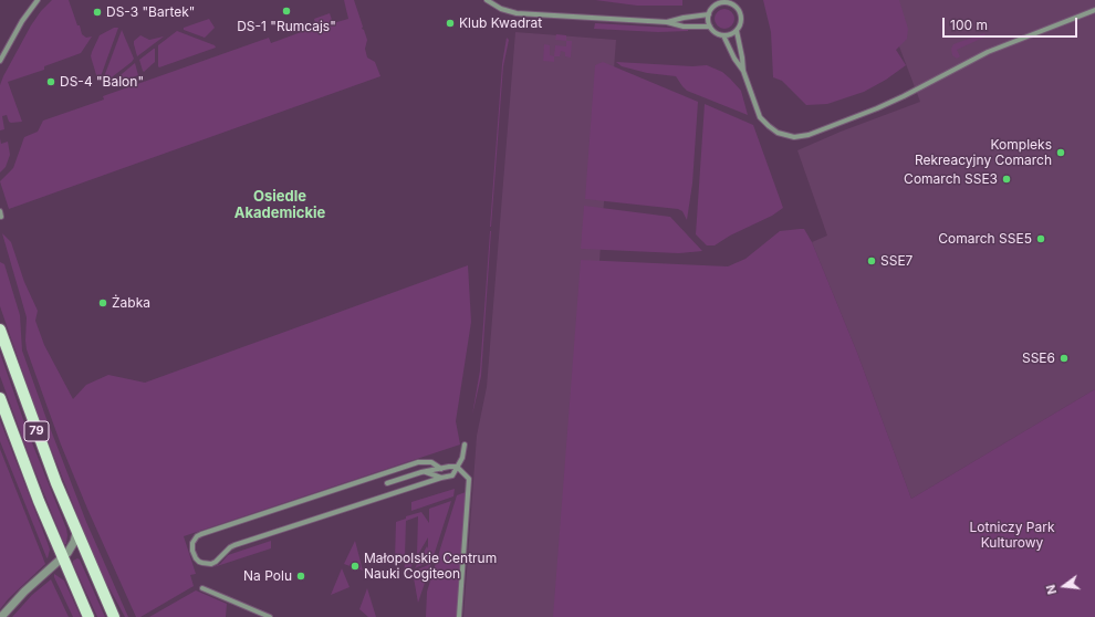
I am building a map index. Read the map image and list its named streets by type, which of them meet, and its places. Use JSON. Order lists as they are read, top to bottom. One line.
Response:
{"streets":{"main road":["79"]},"districts":["Osiedle Akademickie"],"parks":["Lotniczy Park Kulturowy"],"places":["DS-1 \"Rumcajs\"","DS-3 \"Bartek\"","Klub Kwadrat","DS-4 \"Balon\"","Kompleks Rekreacyjny Comarch","Comarch SSE3","Comarch SSE5","SSE7","Żabka","SSE6","Małopolskie Centrum Nauki Cogiteon","Na Polu"],"scale_bar":"100 m","north":"left"}
